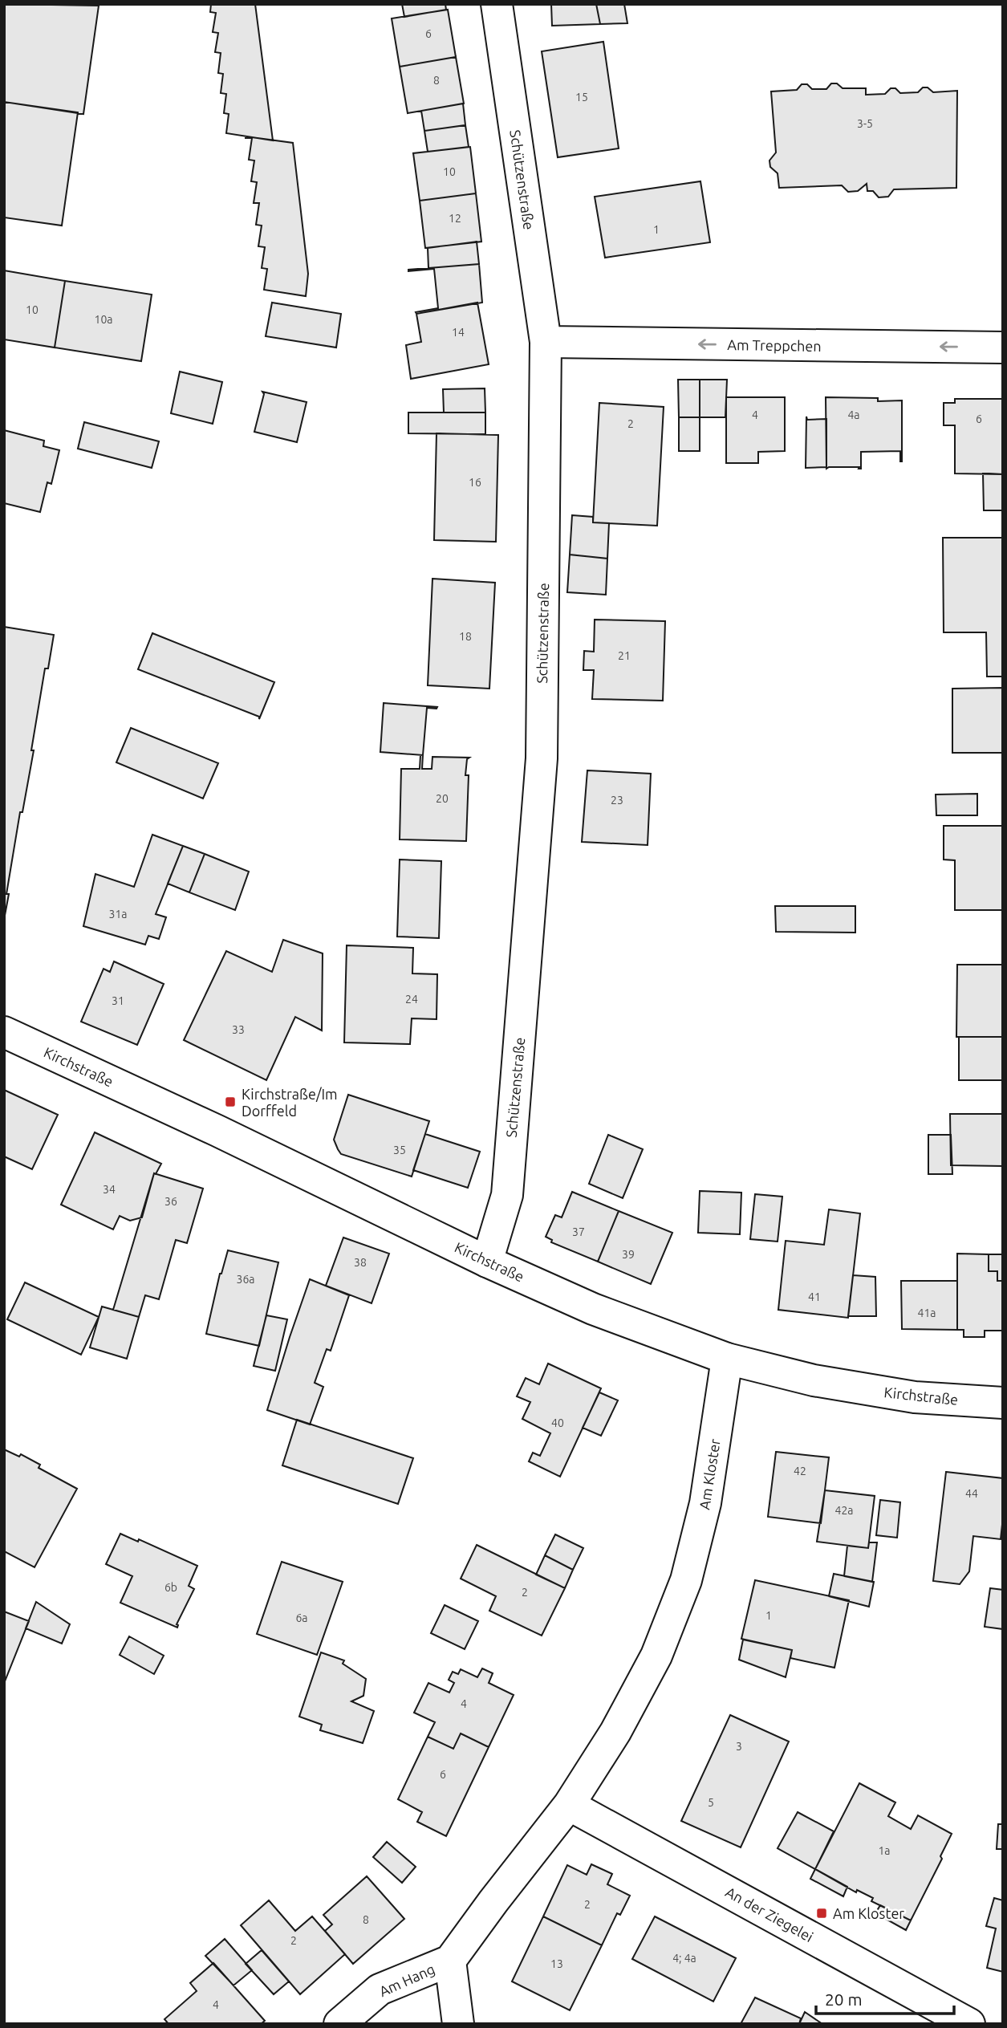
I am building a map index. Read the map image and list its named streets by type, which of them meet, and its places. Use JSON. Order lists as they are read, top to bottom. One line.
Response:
{"streets":{"street":["Schützenstraße","Am Treppchen","Kirchstraße","Am Kloster","An der Ziegelei","Am Hang"]},"crossings":[["Schützenstraße","Am Treppchen"],["Schützenstraße","Kirchstraße"],["Kirchstraße","Am Kloster"],["Am Kloster","An der Ziegelei"],["Am Kloster","Am Hang"]],"one_way":["Am Treppchen"],"places":{"transit":["Kirchstraße/Im Dorffeld","Am Kloster"]},"house_numbers":["6","8","15","3-5","10","12","1","10","10a","14","4","4a","6","2","16","18","21","20","23","31a","24","31","33","35","34","36","37","39","38","36a","41","41a","40","42","44","42a","6b","2","1","6a","4","3","6","5","1a","2","8","2","4; 4a","13","4"],"scale_bar":"20 m"}
